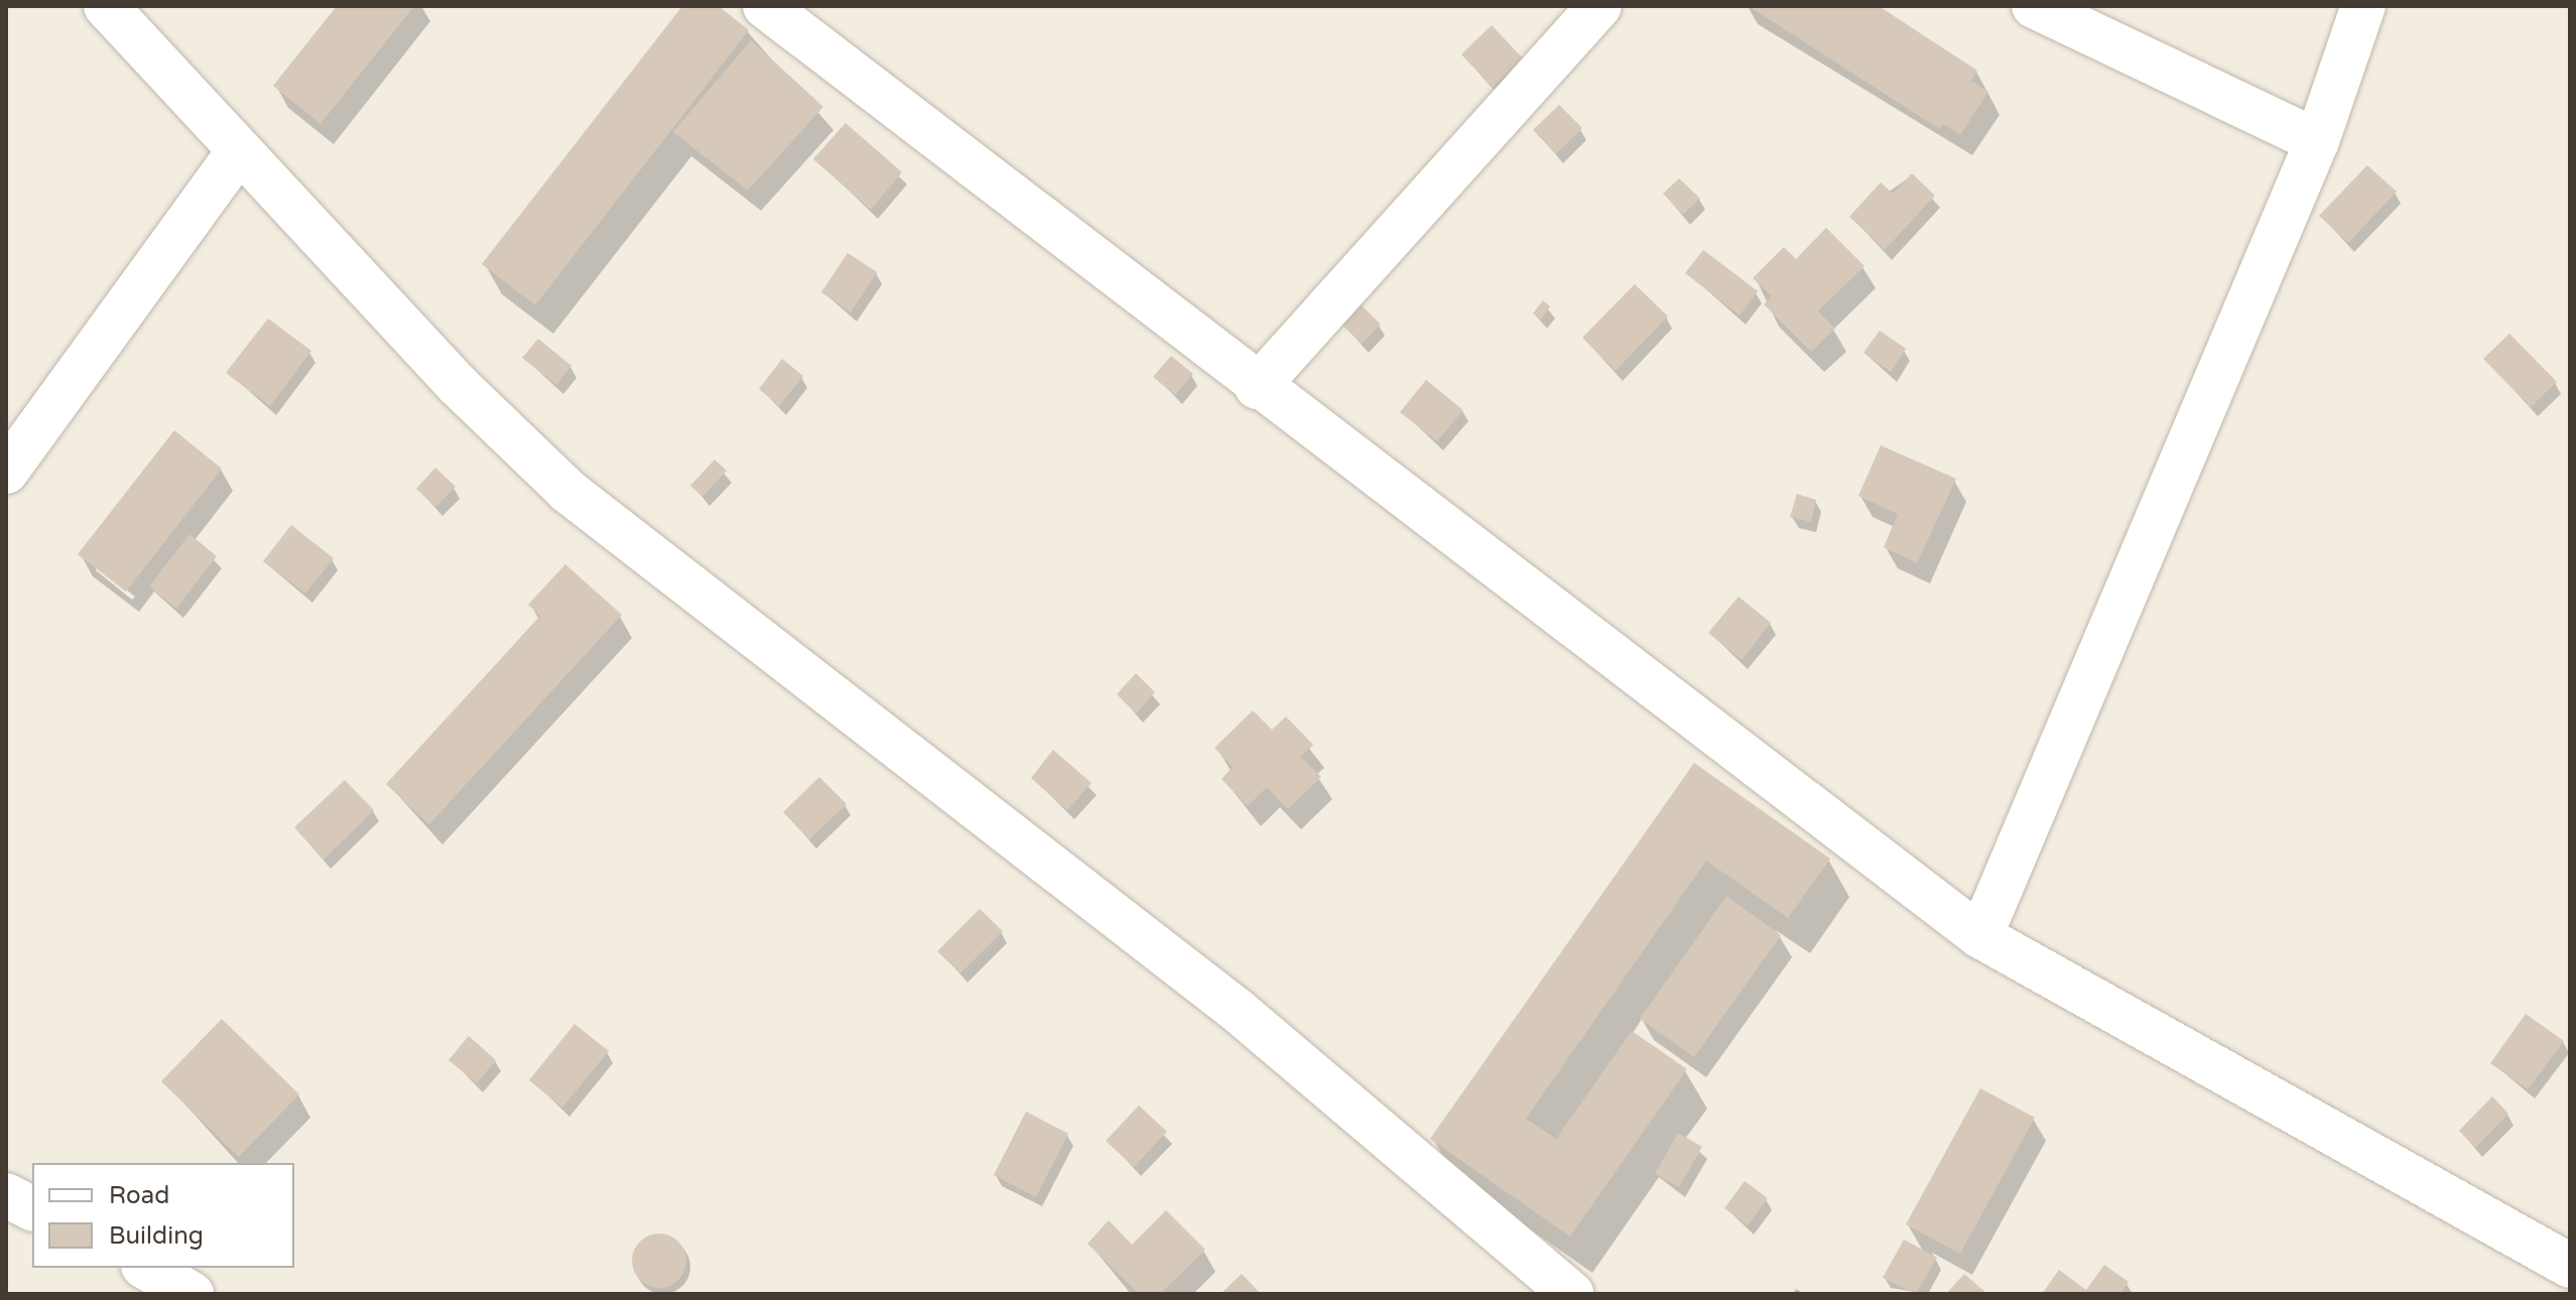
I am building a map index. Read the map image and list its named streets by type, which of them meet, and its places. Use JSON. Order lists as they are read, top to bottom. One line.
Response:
{"legend":["Road","Building"]}
